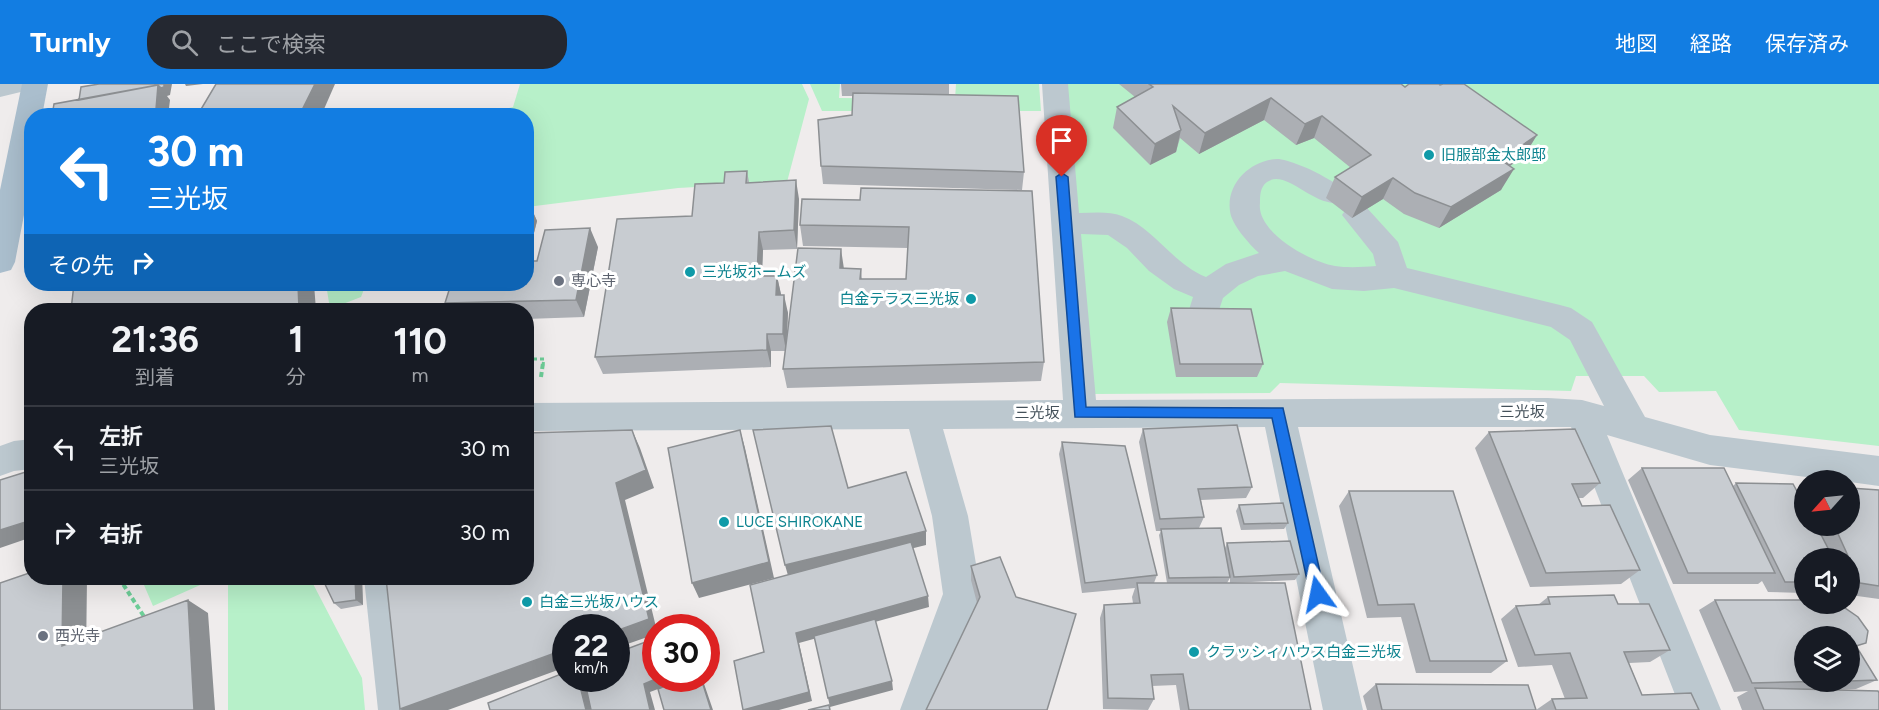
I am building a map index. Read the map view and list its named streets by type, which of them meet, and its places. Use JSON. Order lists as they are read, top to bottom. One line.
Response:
{"streets":{"street":["三光坂"]},"places":["旧服部金太郎邸","三光坂ホームズ","専心寺","白金テラス三光坂","LUCE SHIROKANE","白金三光坂ハウス","西光寺","クラッシィハウス白金三光坂"],"north":"bottom left","page":{"header":"Turnly","search":"ここで検索","nav":["地図","経路","保存済み"],"turn":["30 m","三光坂"],"then":"その先","eta":["21:36","到着","1","分","110","m"],"list":[{"name":"左折","note":"三光坂","value":"30 m"},{"name":"右折","value":"30 m"}],"speed":"22 km/h","limit":"30"}}
